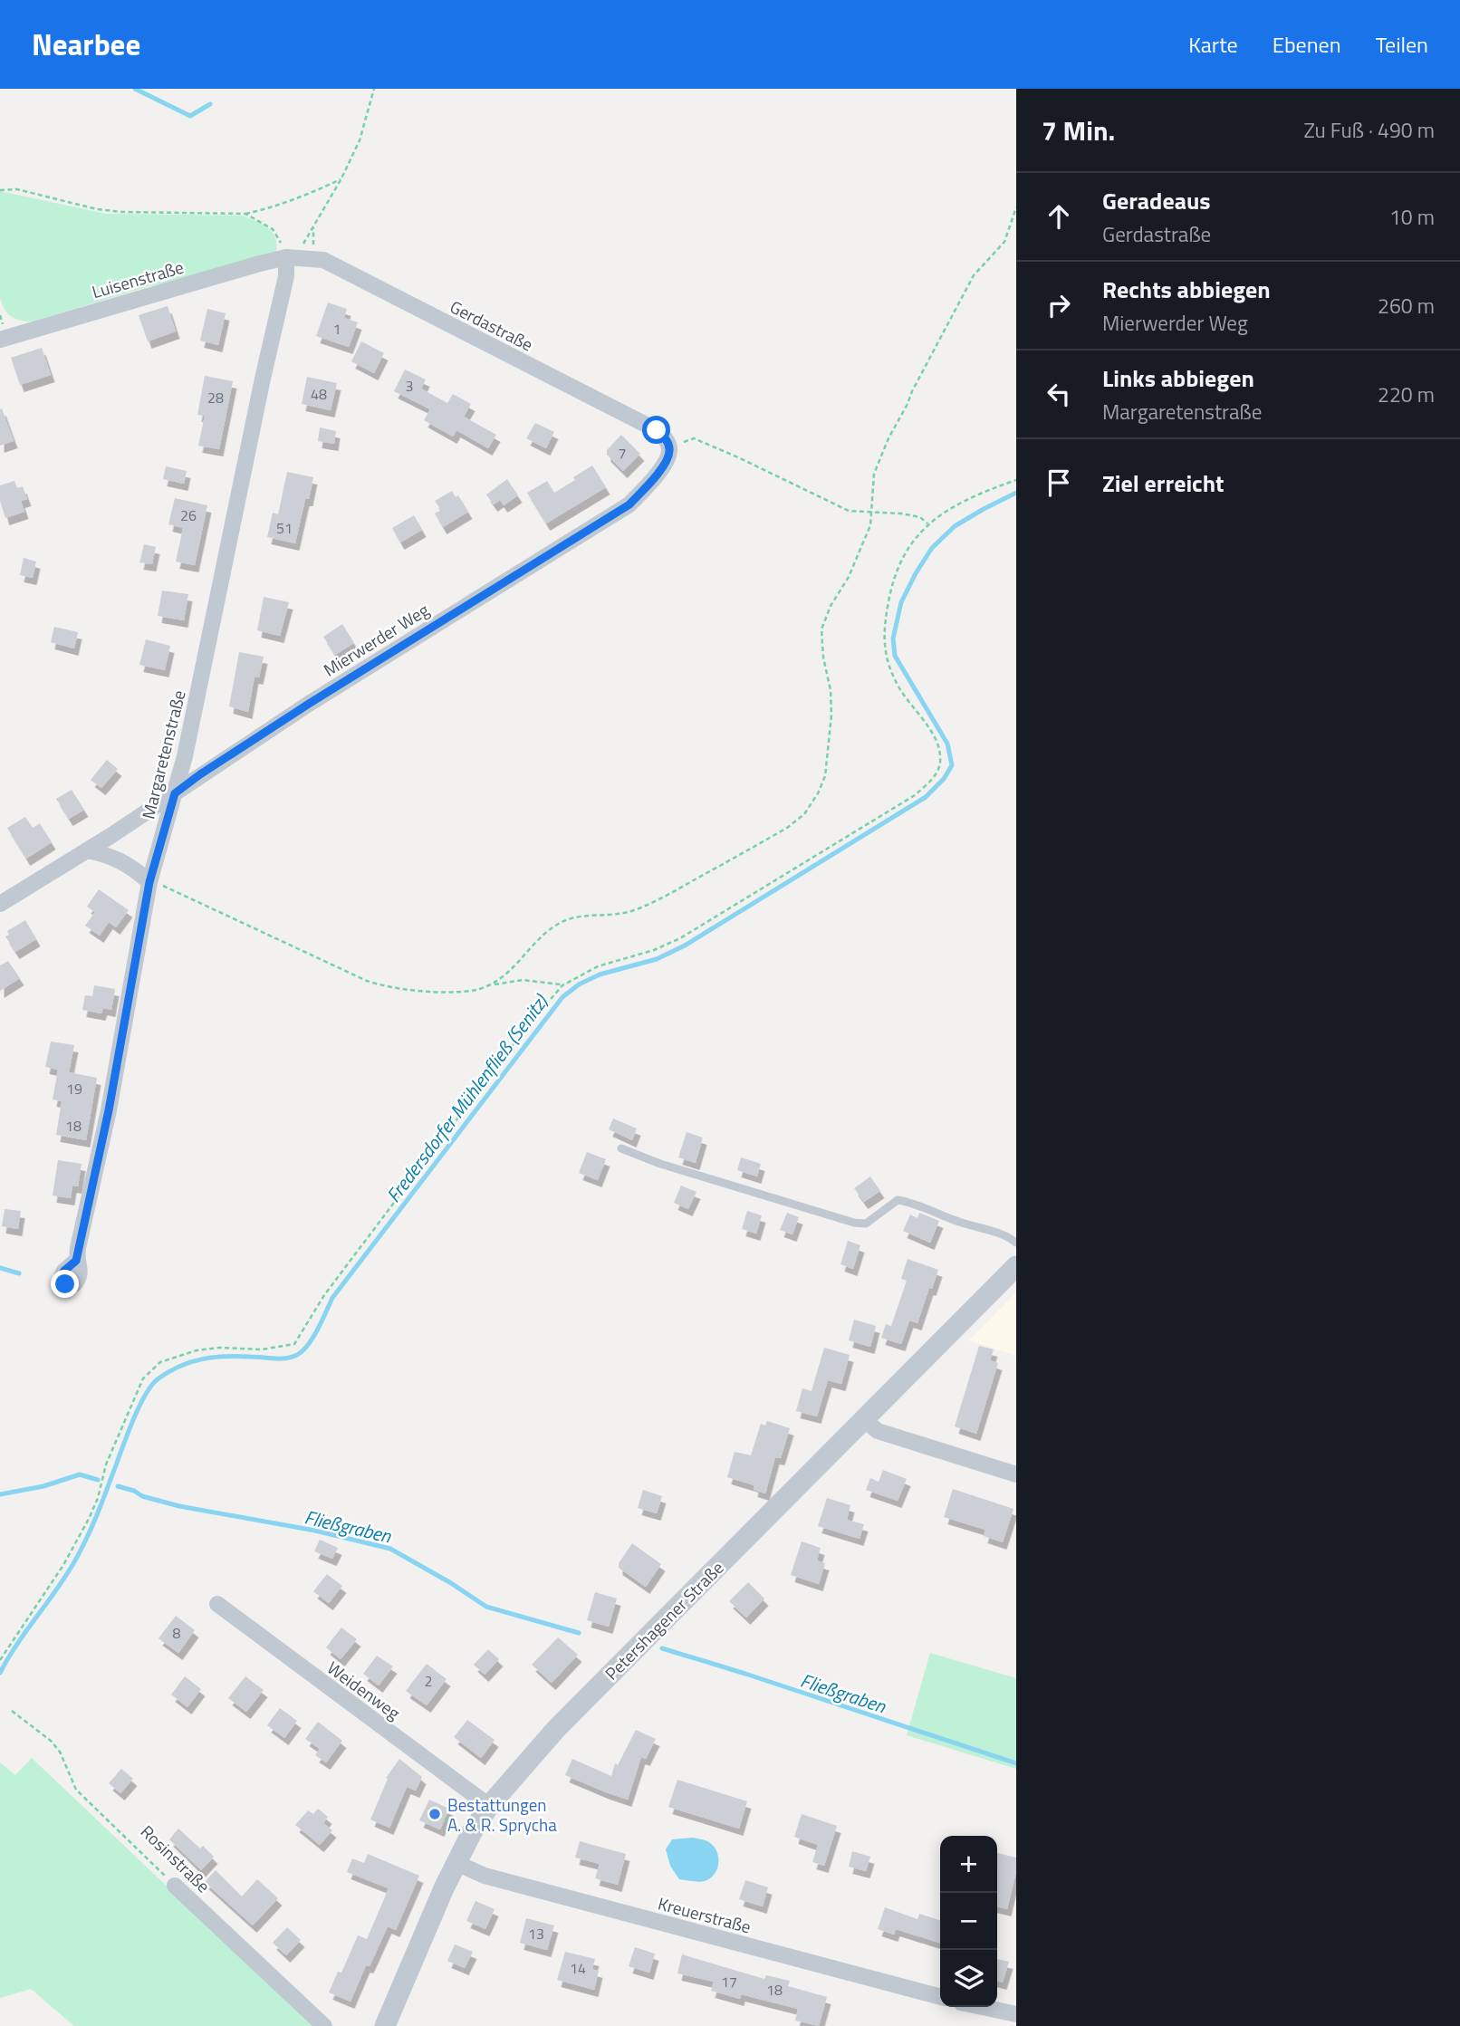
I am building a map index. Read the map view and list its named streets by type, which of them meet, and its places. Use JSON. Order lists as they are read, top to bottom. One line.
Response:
{"streets":{"street":["Luisenstraße","Gerdastraße","Mierwerder Weg","Margaretenstraße","Petershagener Straße","Weidenweg","Rosinstraße","Kreuerstraße"]},"crossings":[["Luisenstraße","Gerdastraße"],["Luisenstraße","Margaretenstraße"],["Gerdastraße","Mierwerder Weg"],["Gerdastraße","Margaretenstraße"],["Mierwerder Weg","Margaretenstraße"],["Petershagener Straße","Weidenweg"],["Petershagener Straße","Kreuerstraße"]],"water":["Fredersdorfer Mühlenfließ (Senitz)","Fließgraben"],"places":["Bestattungen A. & R. Sprycha"],"house_numbers":["1","3","48","28","7","26","51","19","18","8","2","13","14","17","18"],"page":{"header":"Nearbee","nav":["Karte","Ebenen","Teilen"],"heading":["7 Min.","Zu Fuß · 490 m"],"list":[["Geradeaus","Gerdastraße","10 m"],["Rechts abbiegen","Mierwerder Weg","260 m"],["Links abbiegen","Margaretenstraße","220 m"],"Ziel erreicht"],"map_buttons":["+","−"]}}
